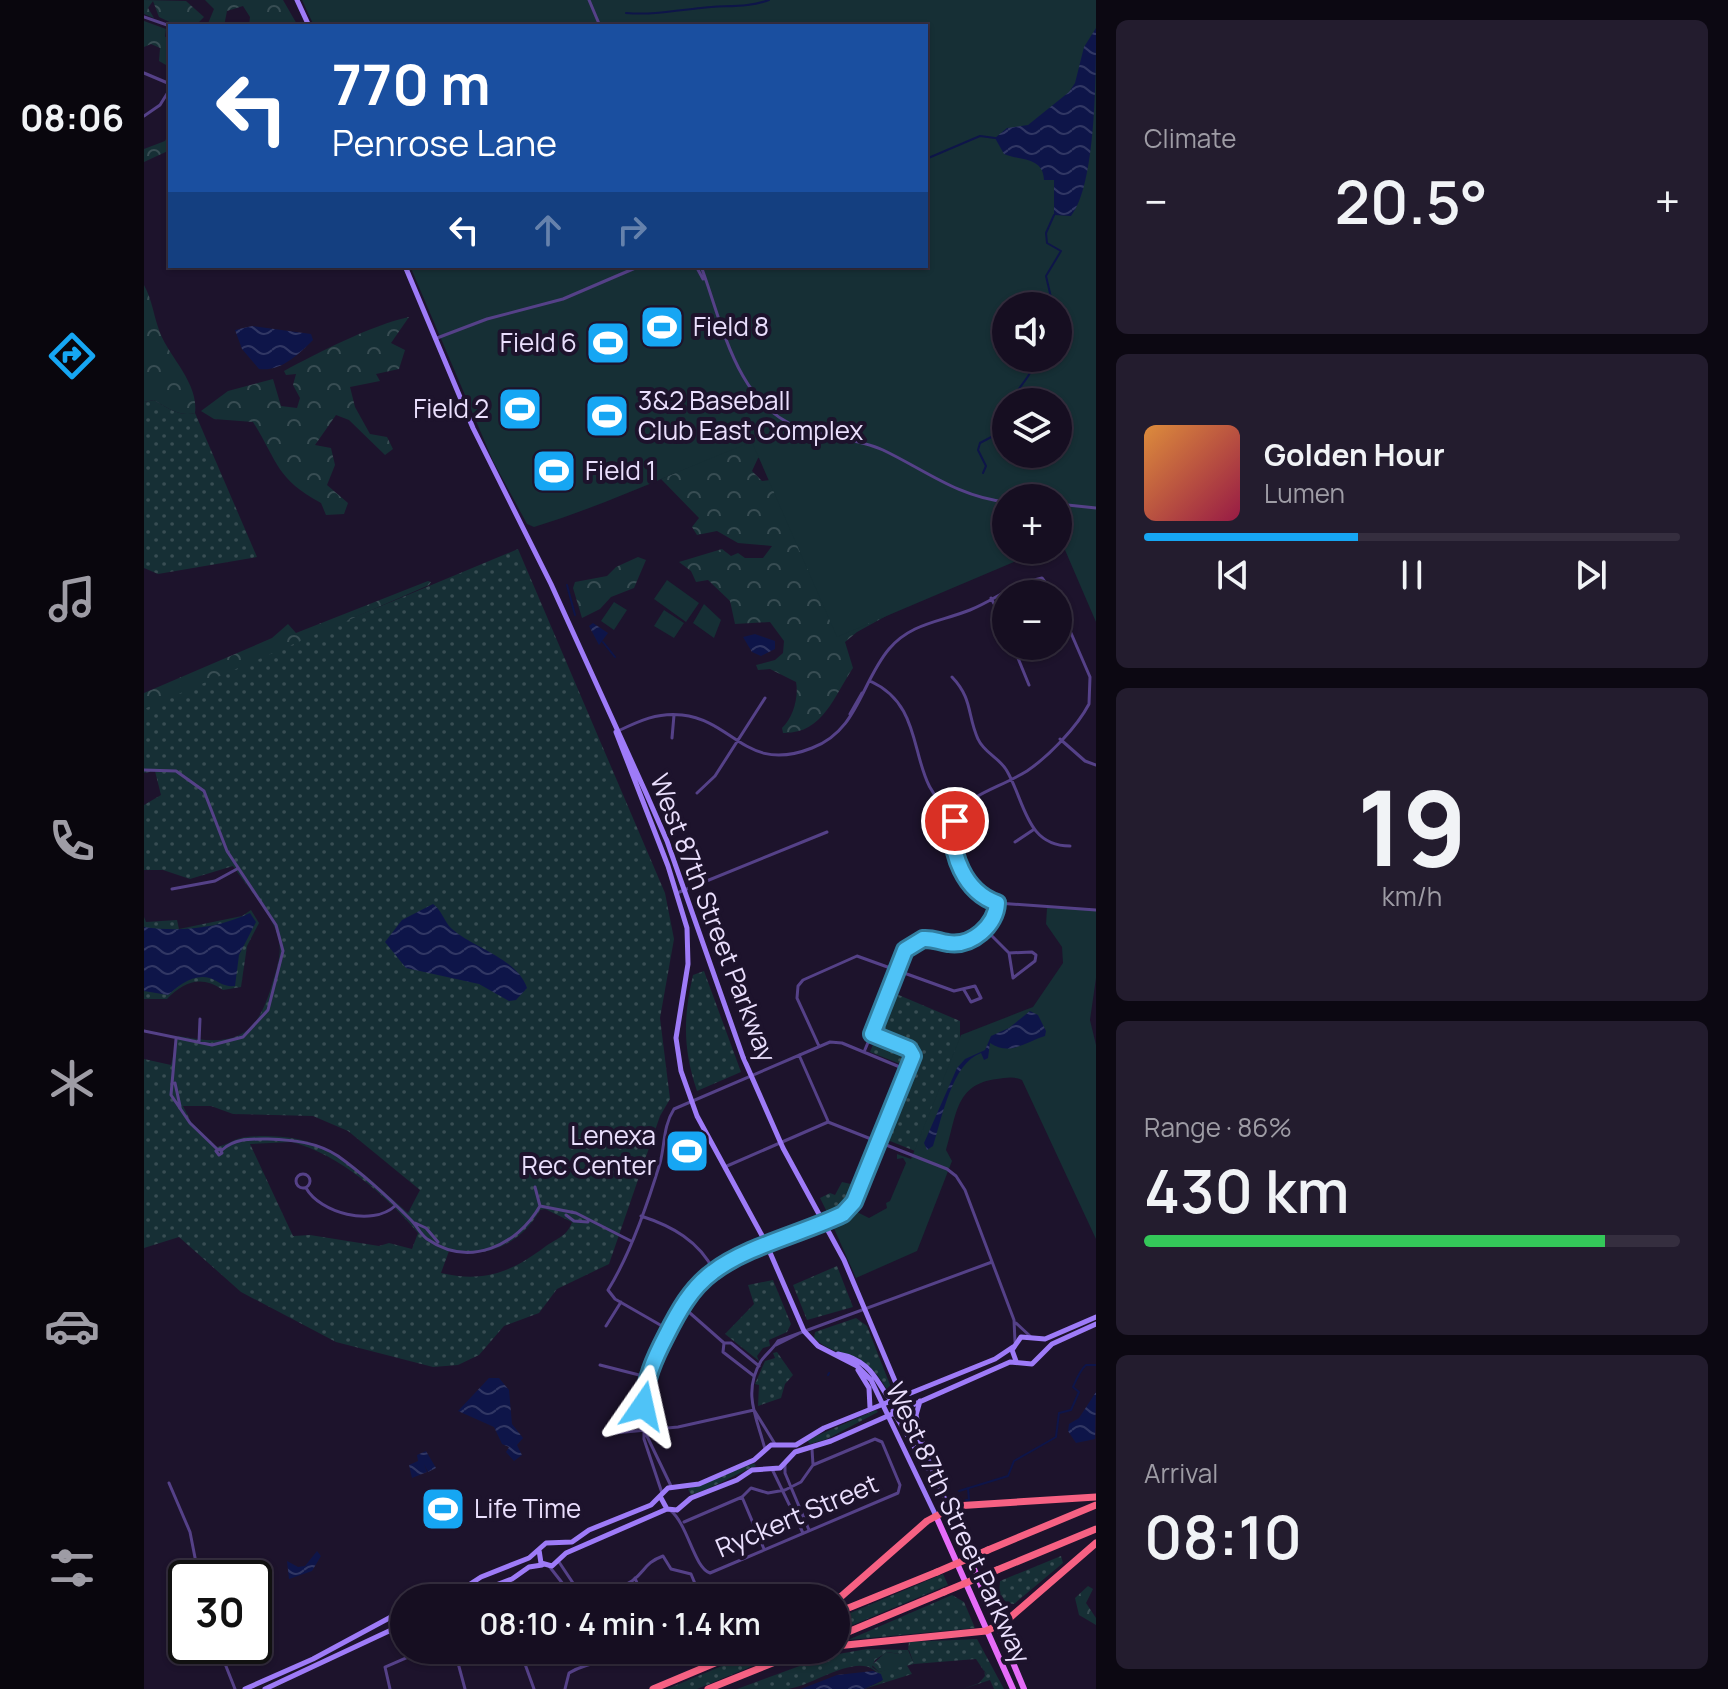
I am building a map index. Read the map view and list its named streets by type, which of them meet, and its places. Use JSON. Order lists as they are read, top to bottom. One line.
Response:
{"streets":{"main road":["West 87th Street Parkway"],"street":["Ryckert Street"]},"places":{"sports":["Field 8","Field 6","Field 2","3&2 Baseball Club East Complex","Field 1","Lenexa Rec Center","Life Time"]},"page":{"tabs":"08:06","tile":["Climate",["19","km/h"],["Range · 86%","430 km"],["Arrival","08:10"]],"turn":["770 m","Penrose Lane"],"heat":["−","20.5°","+"],"map_buttons":["+","−"],"song":["Golden Hour","Lumen"],"limit":"30","trip":"08:10 · 4 min · 1.4 km"}}
